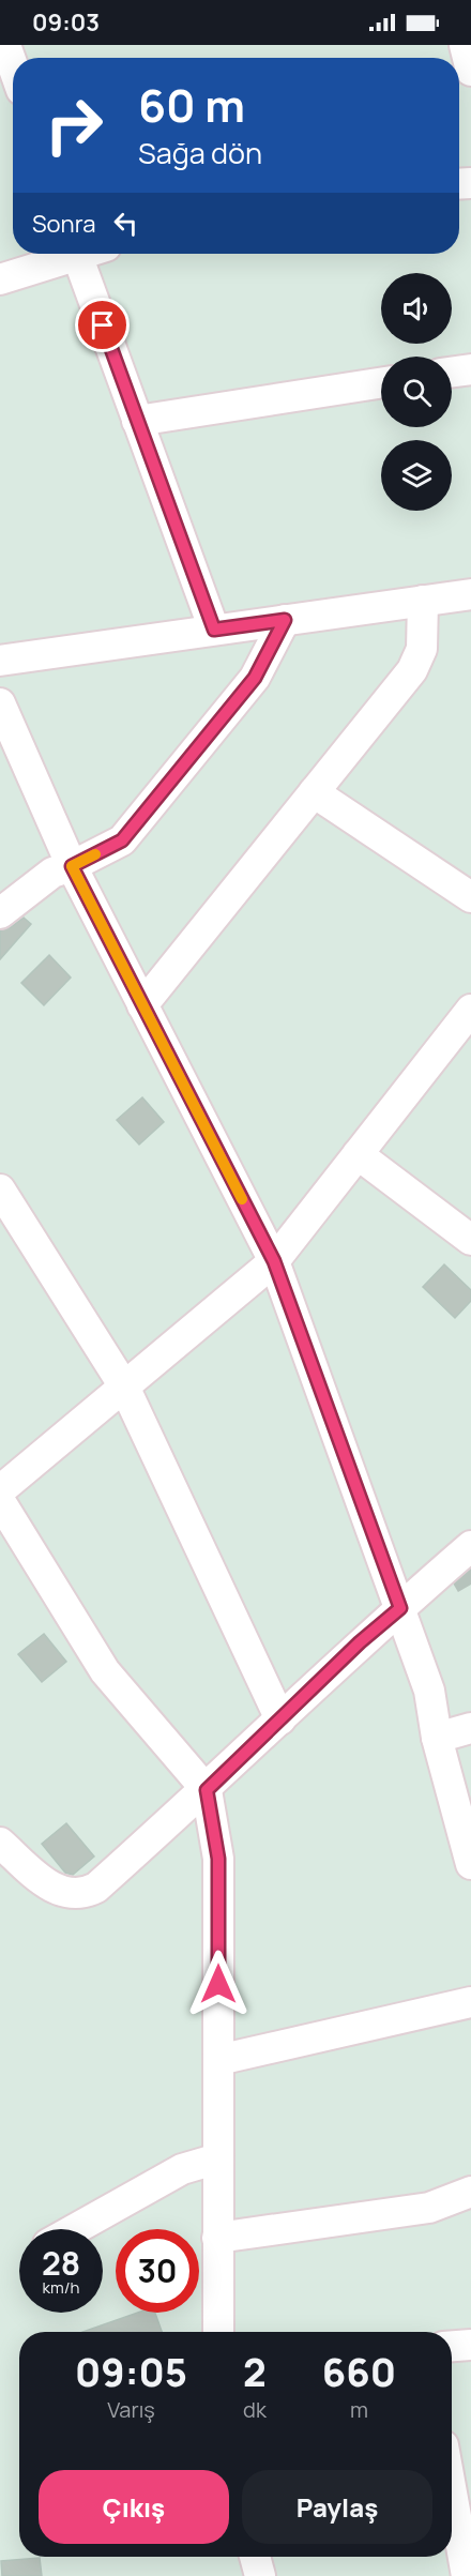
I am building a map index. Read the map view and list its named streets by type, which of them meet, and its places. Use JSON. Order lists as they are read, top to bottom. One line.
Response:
{"page":{"status":"09:03","turn":["60 m","Sağa dön"],"then":"Sonra","speed":"28 km/h","limit":"30","eta":["09:05","Varış","2","dk","660","m"],"buttons":["Çıkış","Paylaş"]}}
